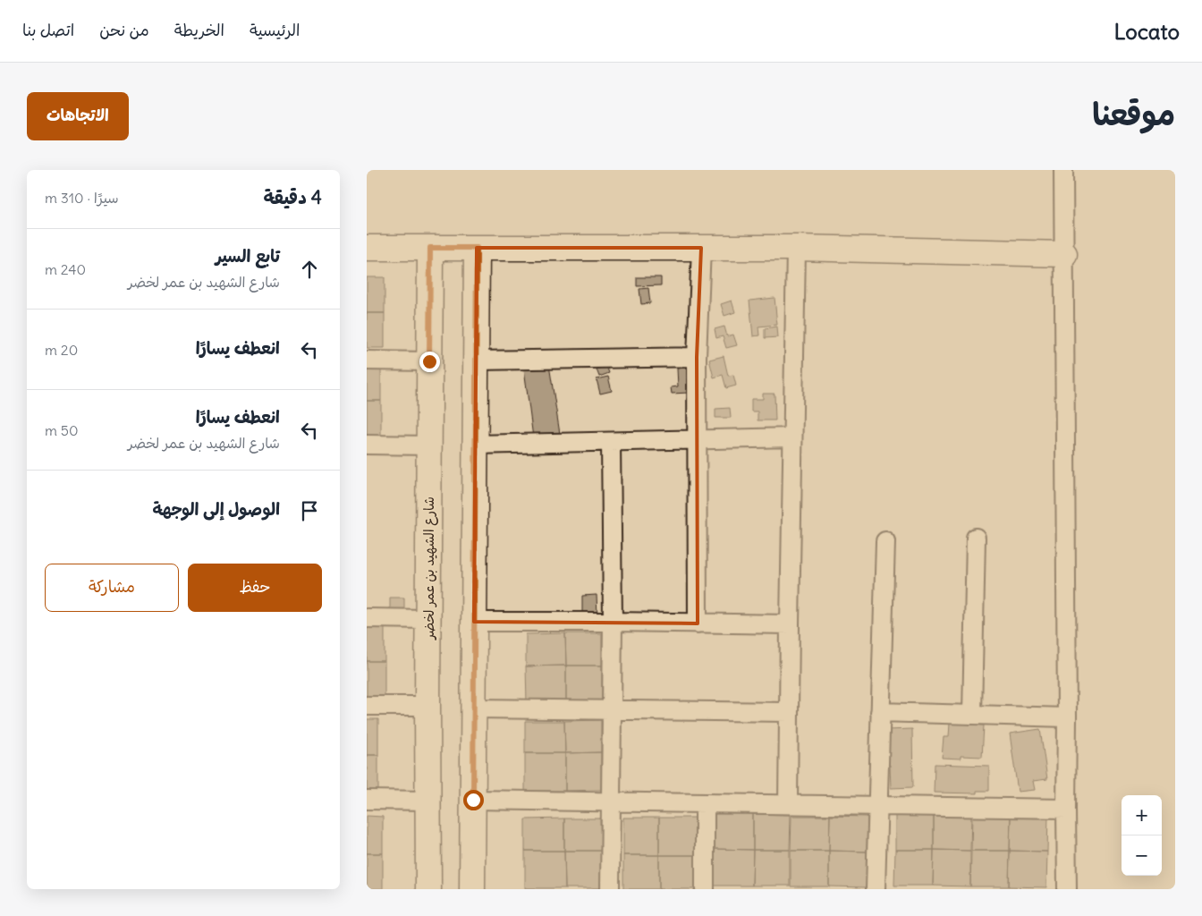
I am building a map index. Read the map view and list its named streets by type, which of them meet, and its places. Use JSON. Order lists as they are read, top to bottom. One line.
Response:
{"streets":{"main road":["شارع الشهيد بن عمر لخضر"]},"page":{"header":"Locato","nav":["الرئيسية","الخريطة","من نحن","اتصل بنا"],"title":"موقعنا","buttons":["الاتجاهات",["حفظ","مشاركة"]],"heading":["4 دقيقة","سيرًا · 310 m"],"list":[["تابع السير","شارع الشهيد بن عمر لخضر","240 m"],["انعطف يسارًا","20 m"],["انعطف يسارًا","شارع الشهيد بن عمر لخضر","50 m"],"الوصول إلى الوجهة"],"map_buttons":["+","−"]}}
